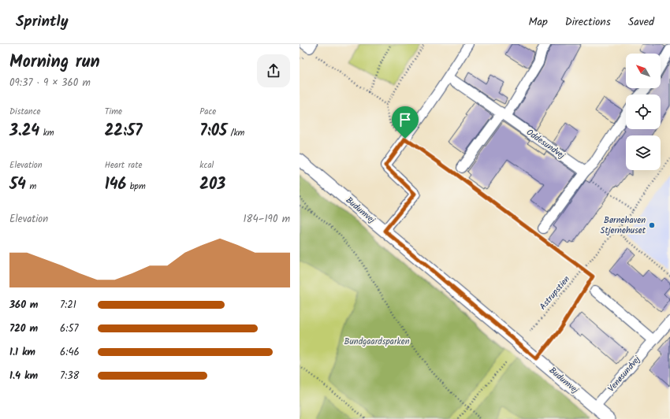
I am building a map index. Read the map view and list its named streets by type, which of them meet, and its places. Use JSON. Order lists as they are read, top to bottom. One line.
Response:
{"streets":{"street":["Oddesundvej","Budumvej","Venøsundvej"],"path":["Astrupstien"]},"crossings":[["Budumvej","Venøsundvej"]],"parks":["Bundgaardsparken"],"places":["Børnehaven Stjernehuset"],"north":"top left","page":{"header":"Sprintly","nav":["Map","Directions","Saved"],"heading":["Morning run","09:37 · 9 × 360 m"],"stats":[["Distance","3.24 km"],["Time","22:57"],["Pace","7:05 /km"],["Elevation","54 m"],["Heart rate","146 bpm"],["kcal","203"]],"chart":["Elevation","184–190 m"],"list":[{"name":"360 m","note":"7:21"},{"name":"720 m","note":"6:57"},{"name":"1.1 km","note":"6:46"},{"name":"1.4 km","note":"7:38"}]}}
